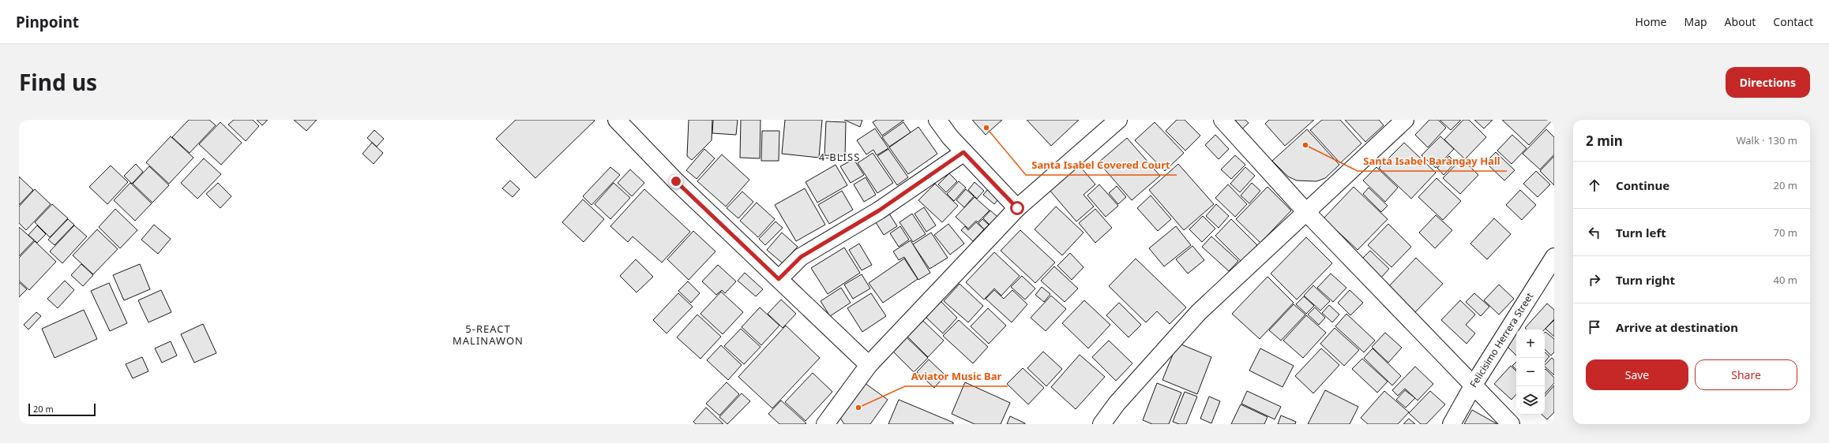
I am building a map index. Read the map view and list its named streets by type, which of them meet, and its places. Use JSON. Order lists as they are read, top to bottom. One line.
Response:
{"streets":{"street":["Felicisimo Herrera Street"]},"districts":["4-BLISS","5-REACT MALINAWON"],"places":["Santa Isabel Covered Court","Santa Isabel Barangay Hall","Aviator Music Bar"],"scale_bar":"20 m","page":{"header":"Pinpoint","nav":["Home","Map","About","Contact"],"title":"Find us","buttons":["Directions",["Save","Share"]],"heading":["2 min","Walk · 130 m"],"list":[["Continue","20 m"],["Turn left","70 m"],["Turn right","40 m"],"Arrive at destination"],"map_buttons":["+","−"],"scale":"20 m"}}
